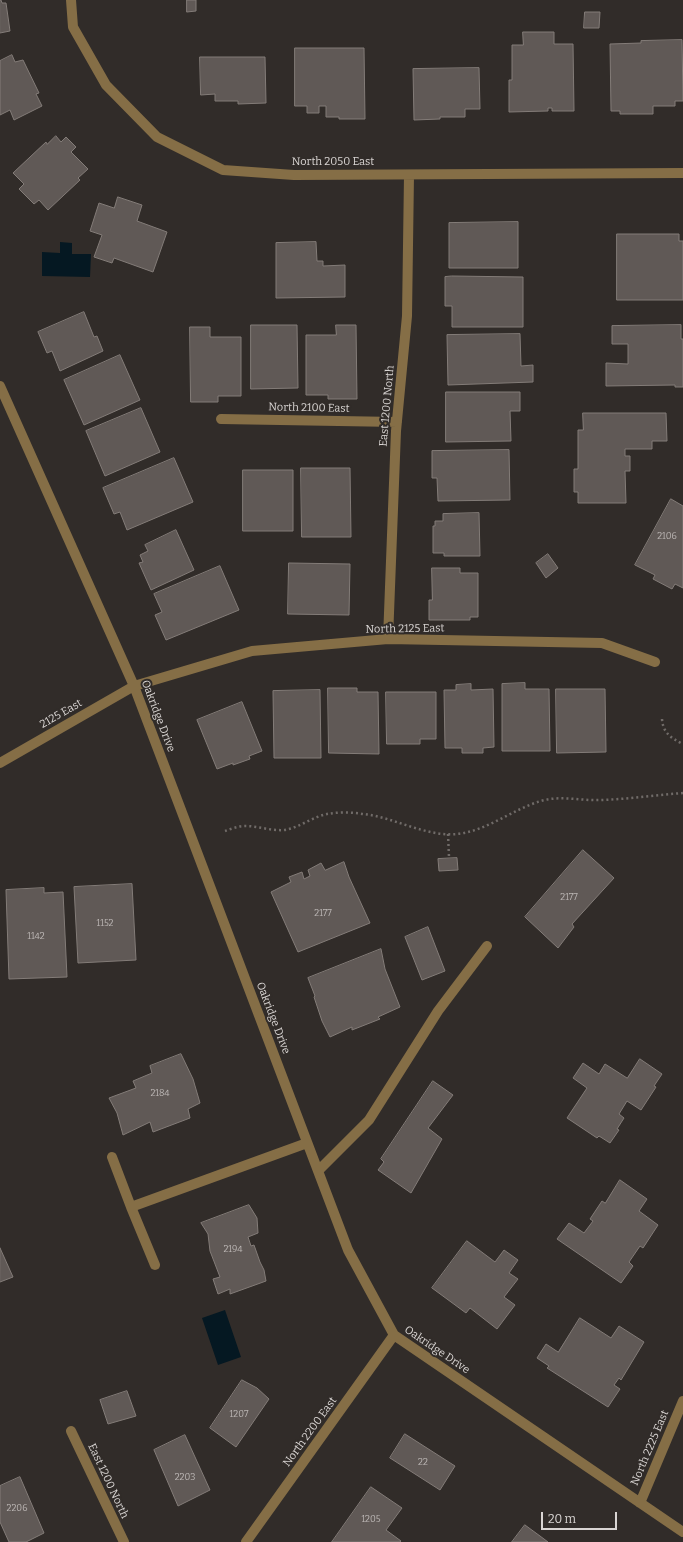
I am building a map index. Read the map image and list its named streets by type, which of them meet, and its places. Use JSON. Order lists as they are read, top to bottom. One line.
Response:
{"streets":{"street":["North 2050 East","East 1200 North","North 2100 East","North 2125 East","2125 East","Oakridge Drive","North 2200 East","North 2225 East"]},"crossings":[["North 2050 East","East 1200 North"],["East 1200 North","North 2100 East"],["East 1200 North","North 2125 East"],["North 2125 East","2125 East"],["North 2125 East","Oakridge Drive"],["2125 East","Oakridge Drive"],["Oakridge Drive","North 2200 East"],["Oakridge Drive","North 2225 East"]],"house_numbers":["2106","2177","2177","1152","1142","2184","2194","1207","22","2203","2206","1205"],"scale_bar":"20 m"}
